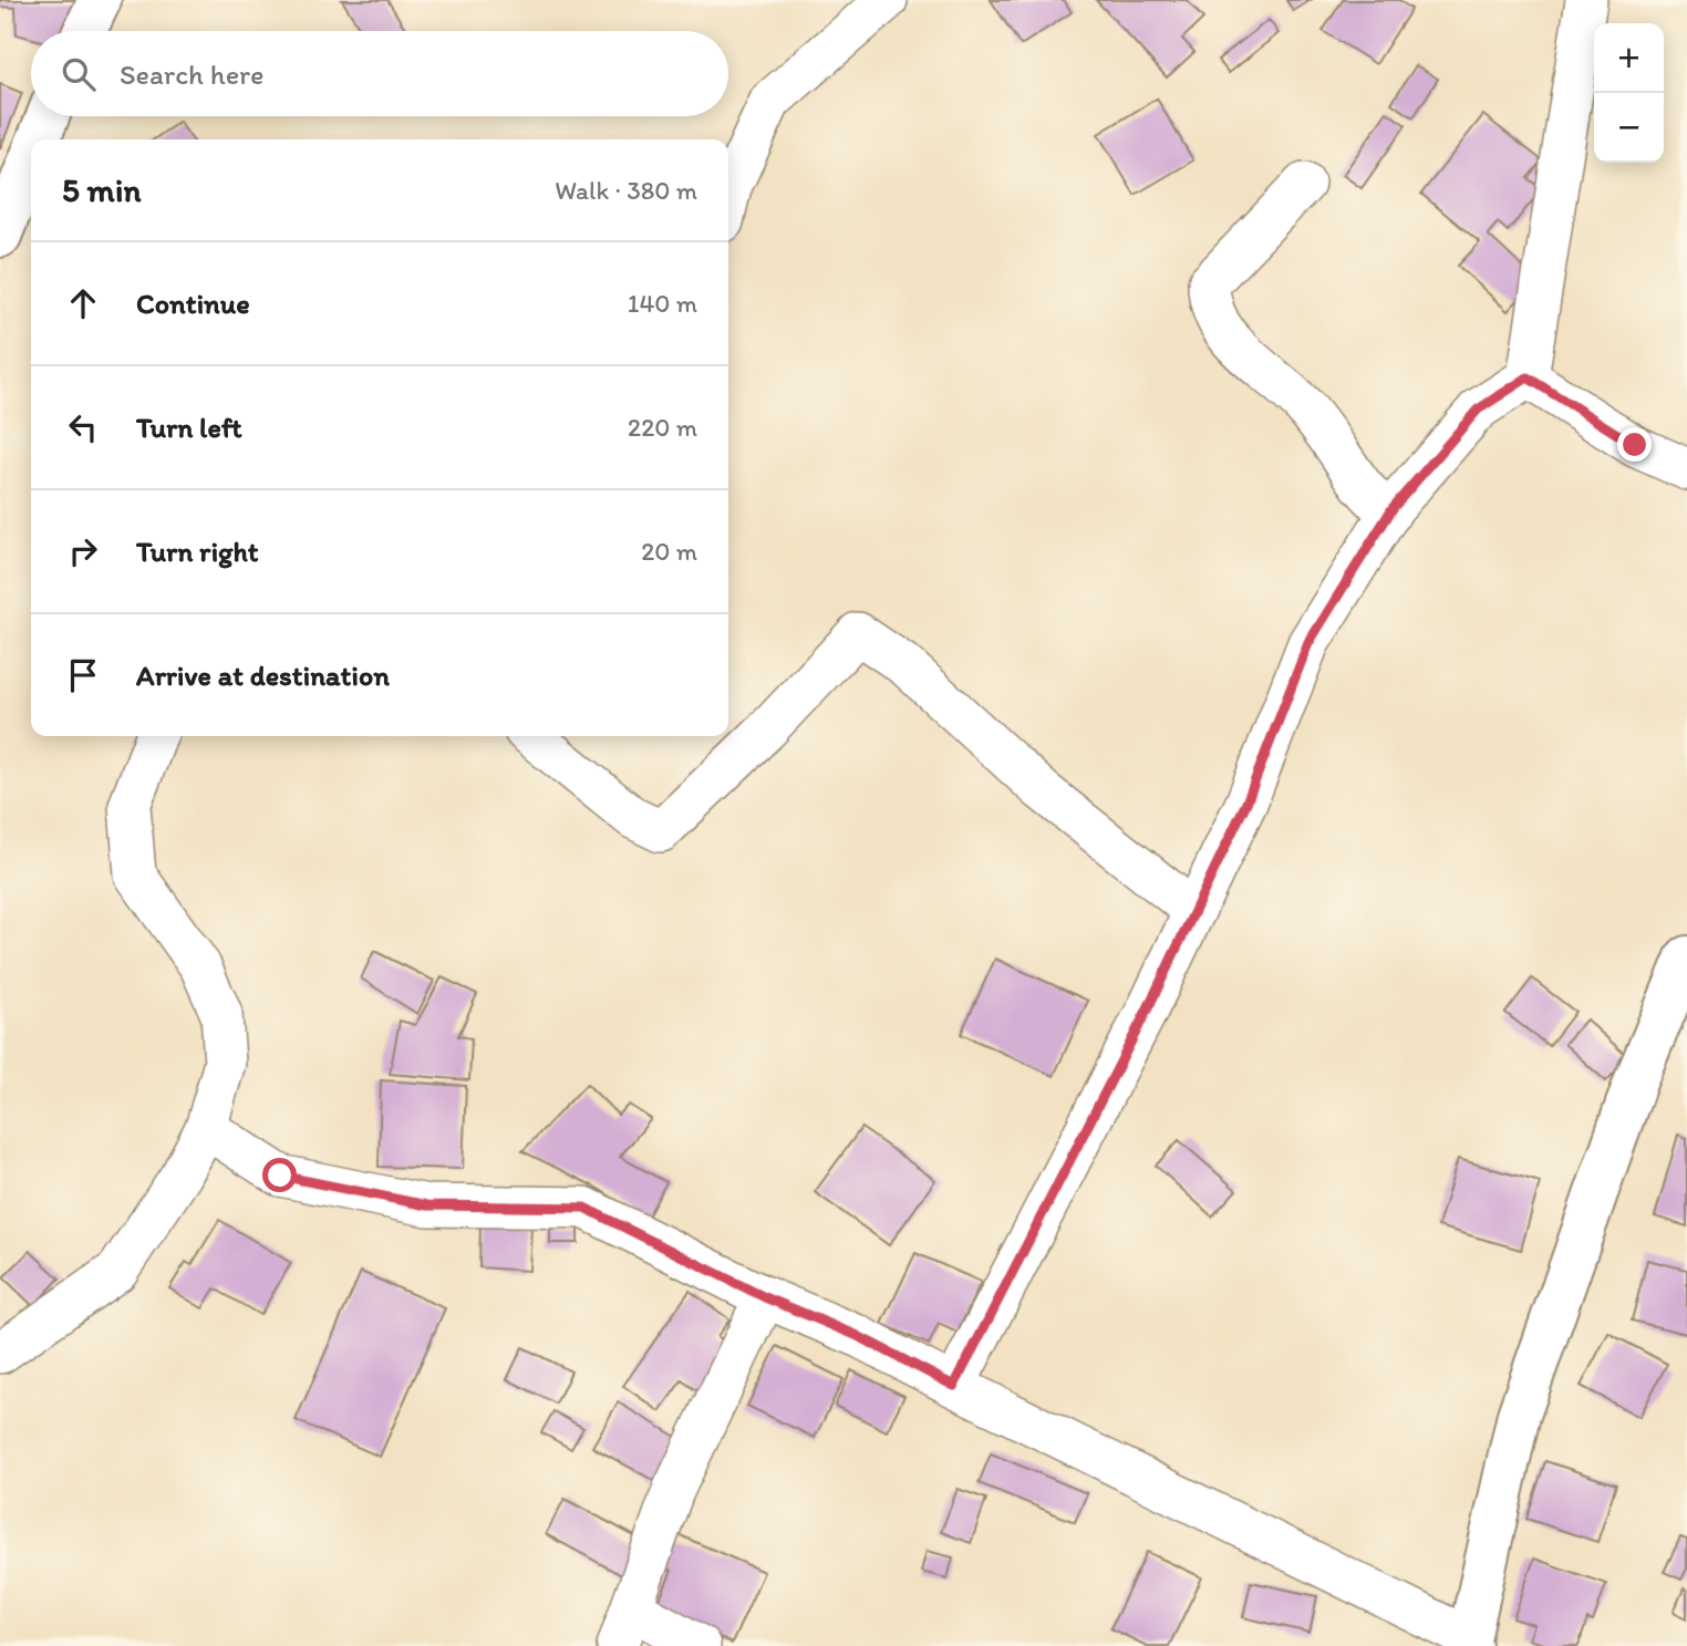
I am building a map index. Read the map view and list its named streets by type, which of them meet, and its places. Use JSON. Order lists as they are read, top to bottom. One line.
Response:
{"page":{"map_buttons":["+","−"],"search":"Search here","heading":["5 min","Walk · 380 m"],"list":[["Continue","140 m"],["Turn left","220 m"],["Turn right","20 m"],"Arrive at destination"]}}
